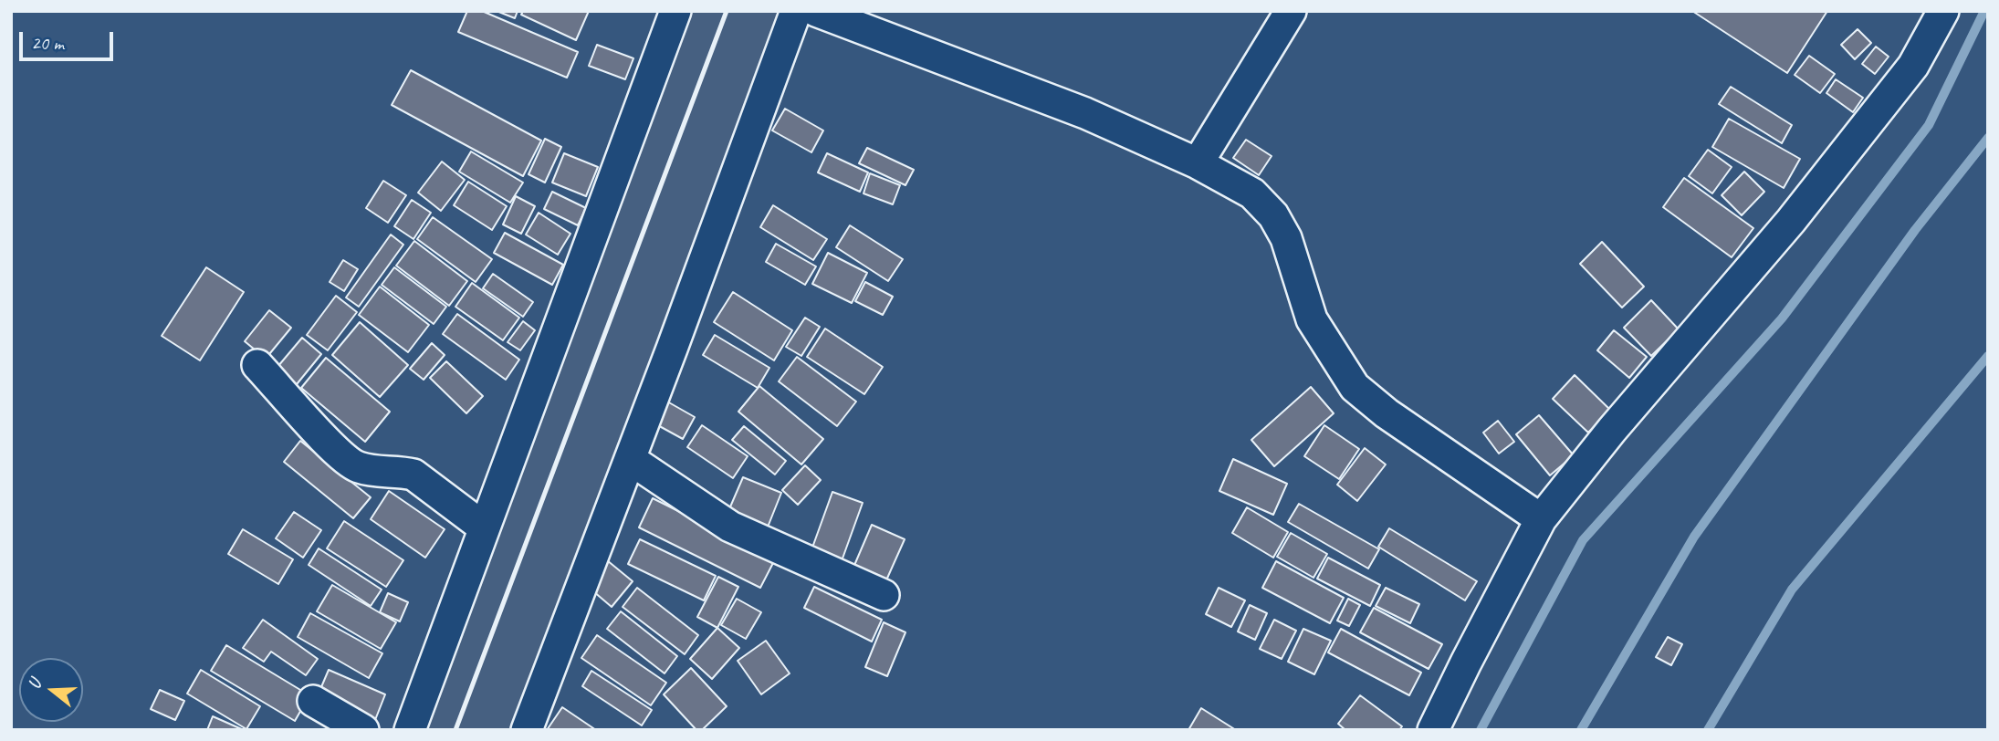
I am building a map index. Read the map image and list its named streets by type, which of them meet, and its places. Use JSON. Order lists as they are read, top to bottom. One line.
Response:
{"scale_bar":"20 m","north":"left"}
